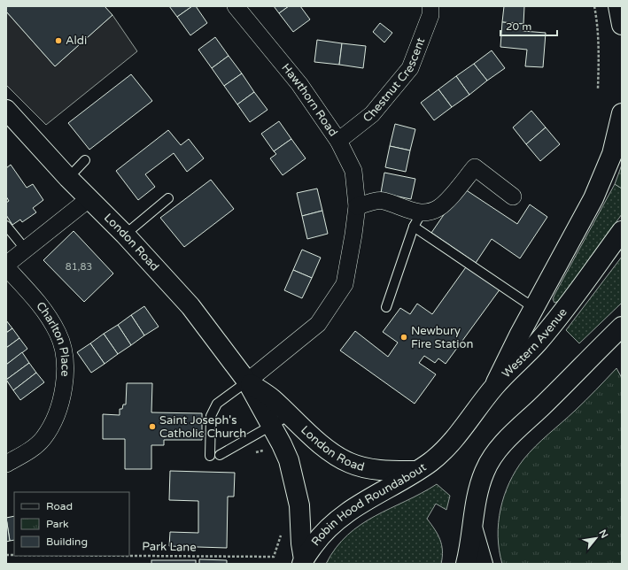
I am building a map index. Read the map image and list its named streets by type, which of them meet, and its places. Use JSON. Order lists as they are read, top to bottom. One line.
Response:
{"streets":{"main road":["London Road","Western Avenue","Robin Hood Roundabout"],"street":["Chestnut Crescent","Hawthorn Road","Charlton Place"],"path":["Park Lane"]},"crossings":[["Chestnut Crescent","Hawthorn Road"],["Hawthorn Road","London Road"],["London Road","Robin Hood Roundabout"],["Western Avenue","Robin Hood Roundabout"]],"places":["Aldi","Newbury Fire Station","Saint Joseph's Catholic Church"],"house_numbers":["81,83"],"legend":["Road","Park","Building"],"scale_bar":"20 m","north":"top right"}
